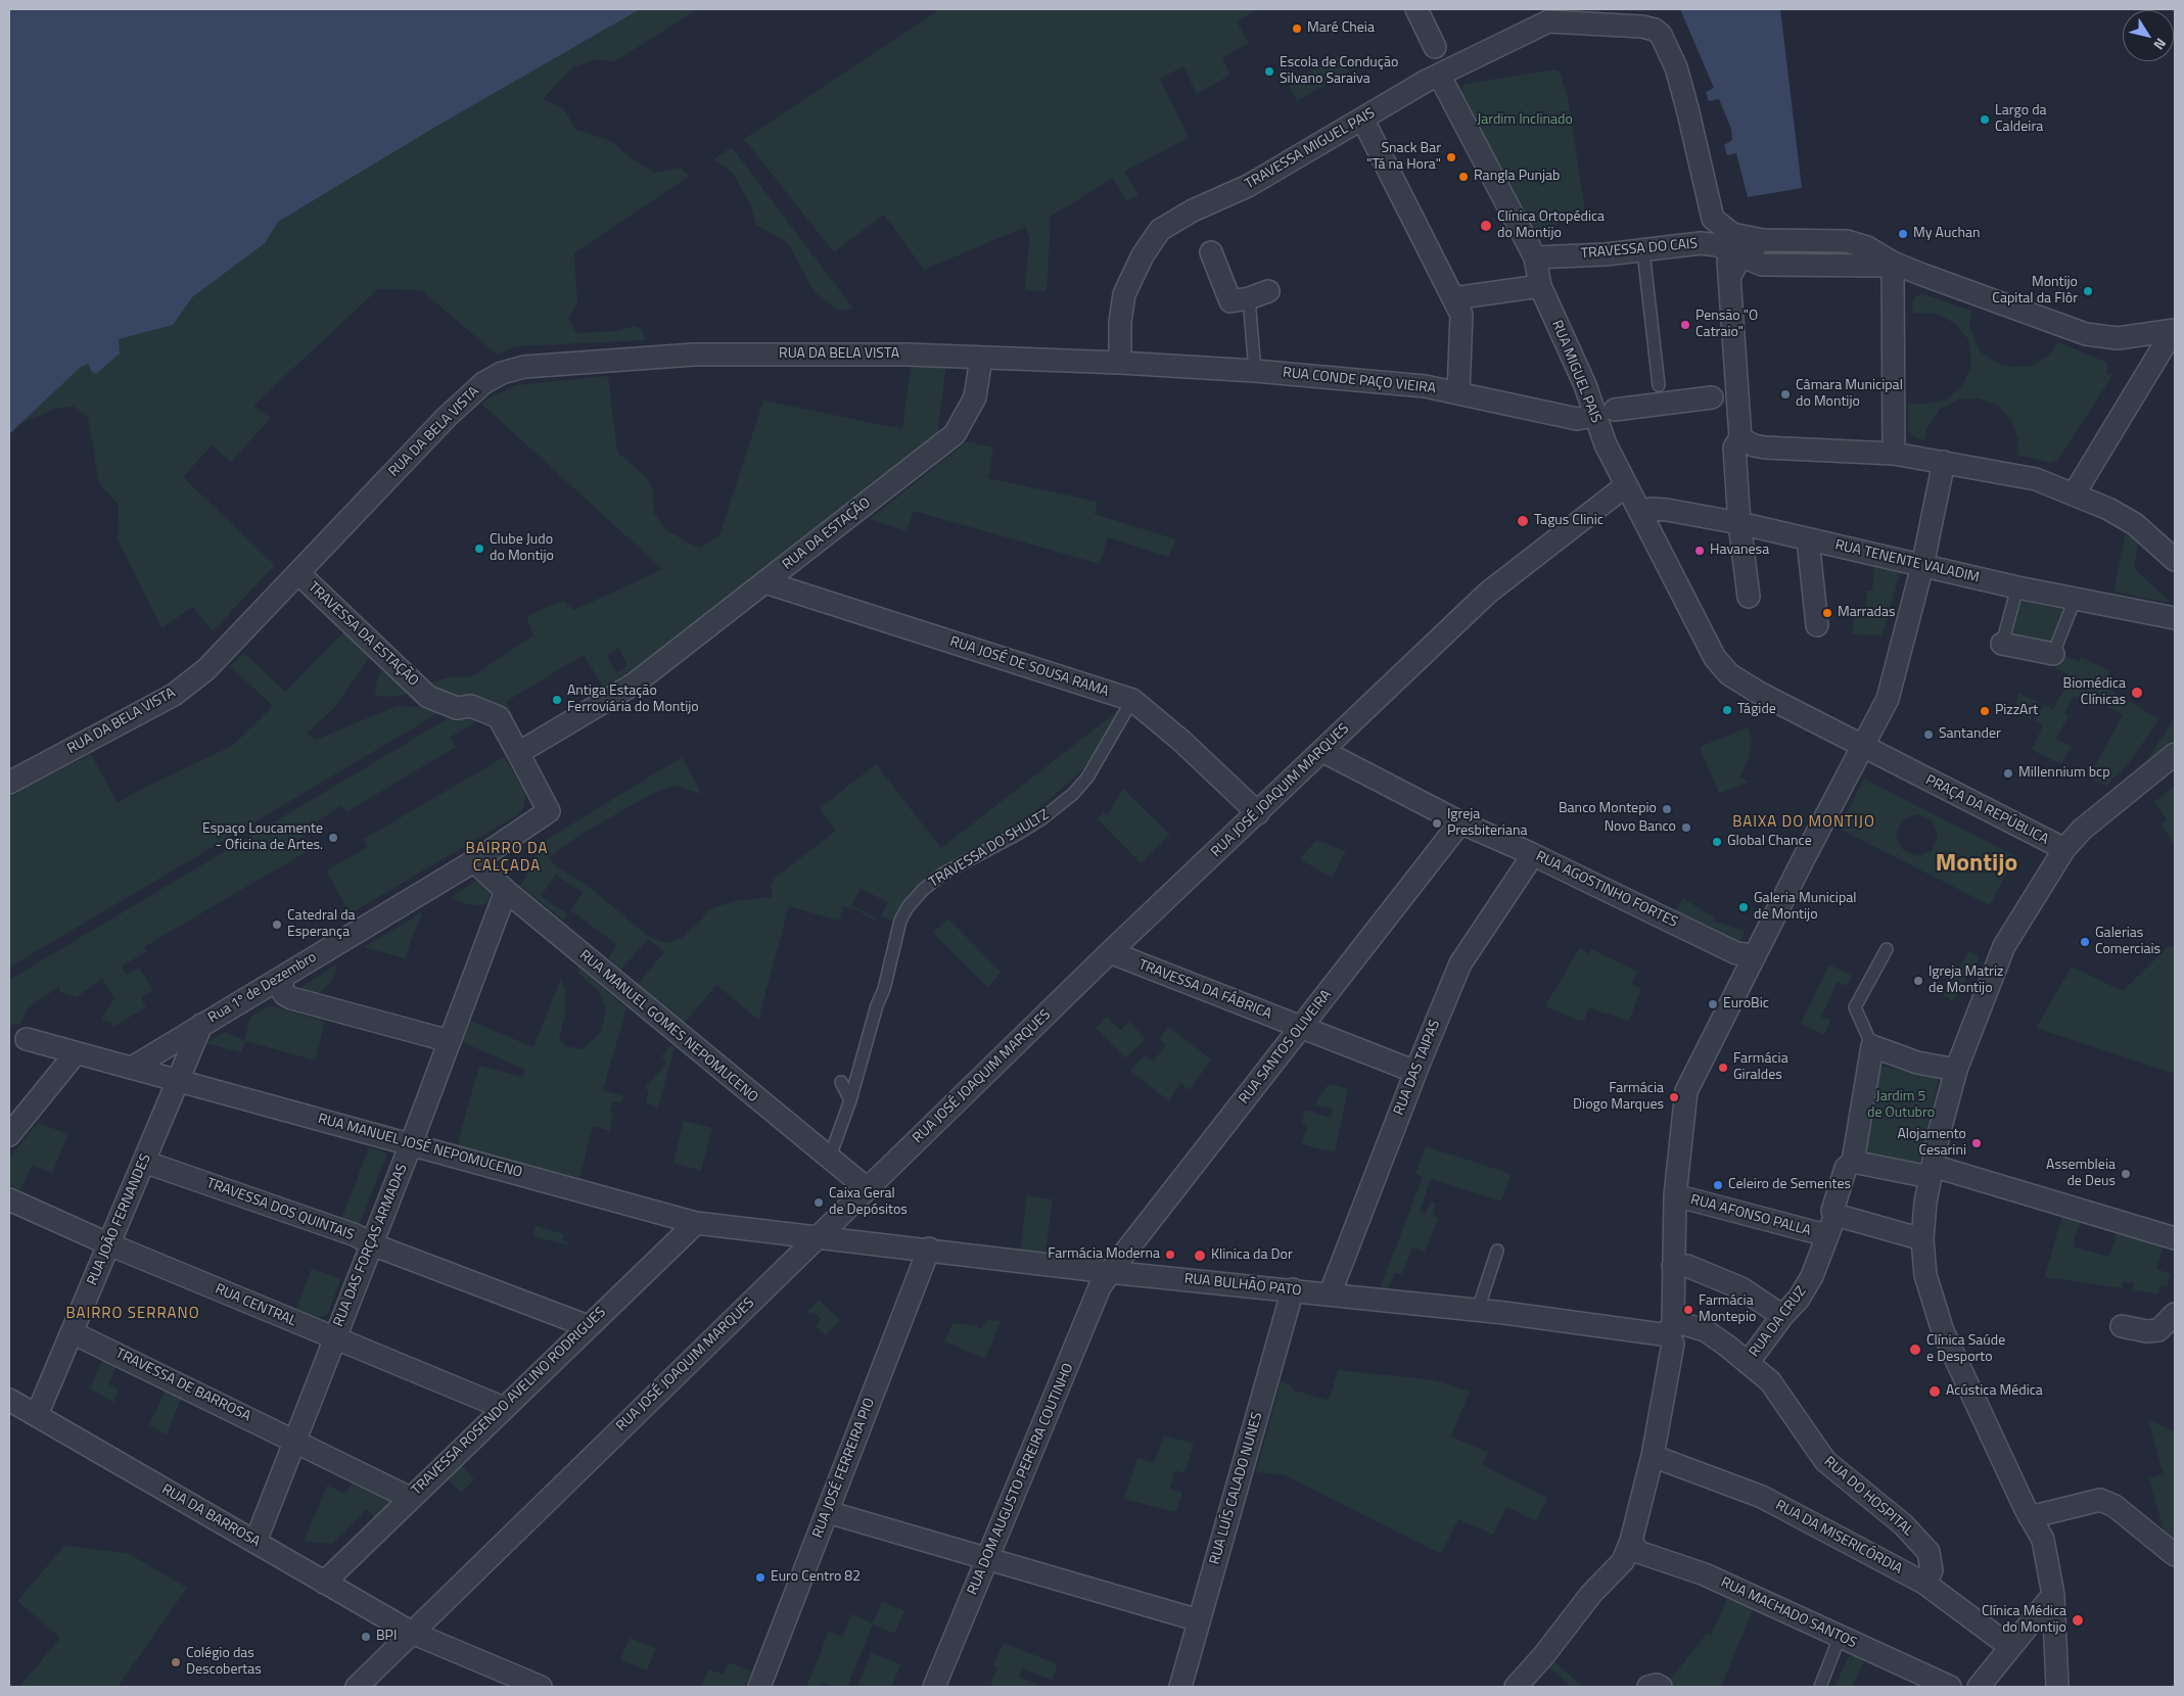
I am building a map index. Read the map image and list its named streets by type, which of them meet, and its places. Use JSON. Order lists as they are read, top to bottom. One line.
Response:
{"streets":{"street":["TRAVESSA MIGUEL PAIS","TRAVESSA DO CAIS","RUA DA BELA VISTA","RUA MIGUEL PAIS","RUA CONDE PAÇO VIEIRA","RUA DA ESTAÇÃO","RUA TENENTE VALADIM","TRAVESSA DA ESTAÇÃO","RUA JOSÉ DE SOUSA RAMA","RUA JOSÉ JOAQUIM MARQUES","PRAÇA DA REPÚBLICA","RUA AGOSTINHO FORTES","Rua 1º de Dezembro","TRAVESSA DA FÁBRICA","RUA MANUEL GOMES NEPOMUCENO","RUA SANTOS OLIVEIRA","RUA DAS TAIPAS","RUA MANUEL JOSÉ NEPOMUCENO","TRAVESSA DOS QUINTAIS","RUA AFONSO PALLA","RUA JOÃO FERNANDES","RUA DAS FORÇAS ARMADAS","RUA BULHÃO PATO","RUA CENTRAL","RUA DA CRUZ","TRAVESSA DE BARROSA","TRAVESSA ROSENDO AVELINO RODRIGUES","RUA JOSÉ FERREIRA PIO","RUA DOM AUGUSTO PEREIRA COUTINHO","RUA LUÍS CALADO NUNES","RUA DO HOSPITAL","RUA DA BARROSA","RUA DA MISERICÓRDIA","RUA MACHADO SANTOS"],"lane":["TRAVESSA DO SHULTZ"]},"crossings":[["TRAVESSA MIGUEL PAIS","RUA DA BELA VISTA"],["TRAVESSA MIGUEL PAIS","RUA MIGUEL PAIS"],["TRAVESSA MIGUEL PAIS","RUA CONDE PAÇO VIEIRA"],["TRAVESSA DO CAIS","RUA MIGUEL PAIS"],["RUA DA BELA VISTA","RUA CONDE PAÇO VIEIRA"],["RUA DA BELA VISTA","RUA DA ESTAÇÃO"],["RUA DA BELA VISTA","TRAVESSA DA ESTAÇÃO"],["RUA MIGUEL PAIS","RUA CONDE PAÇO VIEIRA"],["RUA MIGUEL PAIS","RUA TENENTE VALADIM"],["RUA MIGUEL PAIS","RUA JOSÉ JOAQUIM MARQUES"],["RUA MIGUEL PAIS","PRAÇA DA REPÚBLICA"],["RUA DA ESTAÇÃO","TRAVESSA DA ESTAÇÃO"],["RUA DA ESTAÇÃO","RUA JOSÉ DE SOUSA RAMA"],["RUA DA ESTAÇÃO","Rua 1º de Dezembro"],["TRAVESSA DA ESTAÇÃO","Rua 1º de Dezembro"],["RUA JOSÉ DE SOUSA RAMA","RUA JOSÉ JOAQUIM MARQUES"],["RUA JOSÉ DE SOUSA RAMA","TRAVESSA DO SHULTZ"],["RUA JOSÉ JOAQUIM MARQUES","RUA AGOSTINHO FORTES"],["RUA JOSÉ JOAQUIM MARQUES","TRAVESSA DA FÁBRICA"],["RUA JOSÉ JOAQUIM MARQUES","RUA MANUEL GOMES NEPOMUCENO"],["RUA JOSÉ JOAQUIM MARQUES","RUA MANUEL JOSÉ NEPOMUCENO"],["RUA JOSÉ JOAQUIM MARQUES","RUA BULHÃO PATO"],["RUA JOSÉ JOAQUIM MARQUES","RUA DA BARROSA"],["TRAVESSA DO SHULTZ","RUA MANUEL GOMES NEPOMUCENO"],["RUA AGOSTINHO FORTES","RUA SANTOS OLIVEIRA"],["RUA AGOSTINHO FORTES","RUA DAS TAIPAS"],["Rua 1º de Dezembro","RUA MANUEL GOMES NEPOMUCENO"],["Rua 1º de Dezembro","RUA MANUEL JOSÉ NEPOMUCENO"],["Rua 1º de Dezembro","RUA JOÃO FERNANDES"],["TRAVESSA DA FÁBRICA","RUA SANTOS OLIVEIRA"],["TRAVESSA DA FÁBRICA","RUA DAS TAIPAS"],["RUA MANUEL GOMES NEPOMUCENO","RUA DAS FORÇAS ARMADAS"],["RUA SANTOS OLIVEIRA","RUA BULHÃO PATO"],["RUA SANTOS OLIVEIRA","RUA DOM AUGUSTO PEREIRA COUTINHO"],["RUA DAS TAIPAS","RUA BULHÃO PATO"],["RUA MANUEL JOSÉ NEPOMUCENO","RUA JOÃO FERNANDES"],["RUA MANUEL JOSÉ NEPOMUCENO","RUA DAS FORÇAS ARMADAS"],["RUA MANUEL JOSÉ NEPOMUCENO","RUA BULHÃO PATO"],["RUA MANUEL JOSÉ NEPOMUCENO","TRAVESSA ROSENDO AVELINO RODRIGUES"],["TRAVESSA DOS QUINTAIS","RUA JOÃO FERNANDES"],["TRAVESSA DOS QUINTAIS","RUA DAS FORÇAS ARMADAS"],["TRAVESSA DOS QUINTAIS","TRAVESSA ROSENDO AVELINO RODRIGUES"],["RUA AFONSO PALLA","RUA DA CRUZ"],["RUA JOÃO FERNANDES","RUA CENTRAL"],["RUA JOÃO FERNANDES","TRAVESSA DE BARROSA"],["RUA JOÃO FERNANDES","RUA DA BARROSA"],["RUA DAS FORÇAS ARMADAS","RUA CENTRAL"],["RUA DAS FORÇAS ARMADAS","TRAVESSA DE BARROSA"],["RUA DAS FORÇAS ARMADAS","RUA DA BARROSA"],["RUA BULHÃO PATO","RUA JOSÉ FERREIRA PIO"],["RUA BULHÃO PATO","RUA DOM AUGUSTO PEREIRA COUTINHO"],["RUA BULHÃO PATO","RUA LUÍS CALADO NUNES"],["RUA BULHÃO PATO","RUA DO HOSPITAL"],["RUA CENTRAL","TRAVESSA ROSENDO AVELINO RODRIGUES"],["RUA DA CRUZ","RUA DO HOSPITAL"],["TRAVESSA DE BARROSA","TRAVESSA ROSENDO AVELINO RODRIGUES"],["TRAVESSA ROSENDO AVELINO RODRIGUES","RUA DA BARROSA"],["RUA DO HOSPITAL","RUA DA MISERICÓRDIA"]],"districts":["BAIXA DO MONTIJO","BAIRRO DA CALÇADA","Montijo","BAIRRO SERRANO"],"parks":["Jardim Inclinado","Jardim 5 de Outubro"],"places":["Maré Cheia","Escola de Condução Silvano Saraiva","Largo da Caldeira","Snack Bar \"Tá na Hora\"","Rangla Punjab","Clínica Ortopédica do Montijo","My Auchan","Montijo Capital da Flôr","Pensão \"O Catraio\"","Câmara Municipal do Montijo","Tagus Clinic","Clube Judo do Montijo","Havanesa","Marradas","Biomédica Clínicas","Antiga Estação Ferroviária do Montijo","Tágide","PizzArt","Santander","Millennium bcp","Banco Montepio","Igreja Presbiteriana","Novo Banco","Espaço Loucamente - Oficina de Artes.","Global Chance","Galeria Municipal de Montijo","Catedral da Esperança","Galerias Comerciais","Igreja Matriz de Montijo","EuroBic","Farmácia Giraldes","Farmácia Diogo Marques","Alojamento Cesarini","Assembleia de Deus","Celeiro de Sementes","Caixa Geral de Depósitos","Farmácia Moderna","Klinica da Dor","Farmácia Montepio","Clínica Saúde e Desporto","Acústica Médica","Euro Centro 82","Clínica Médica do Montijo","BPI","Colégio das Descobertas"],"north":"bottom right"}
